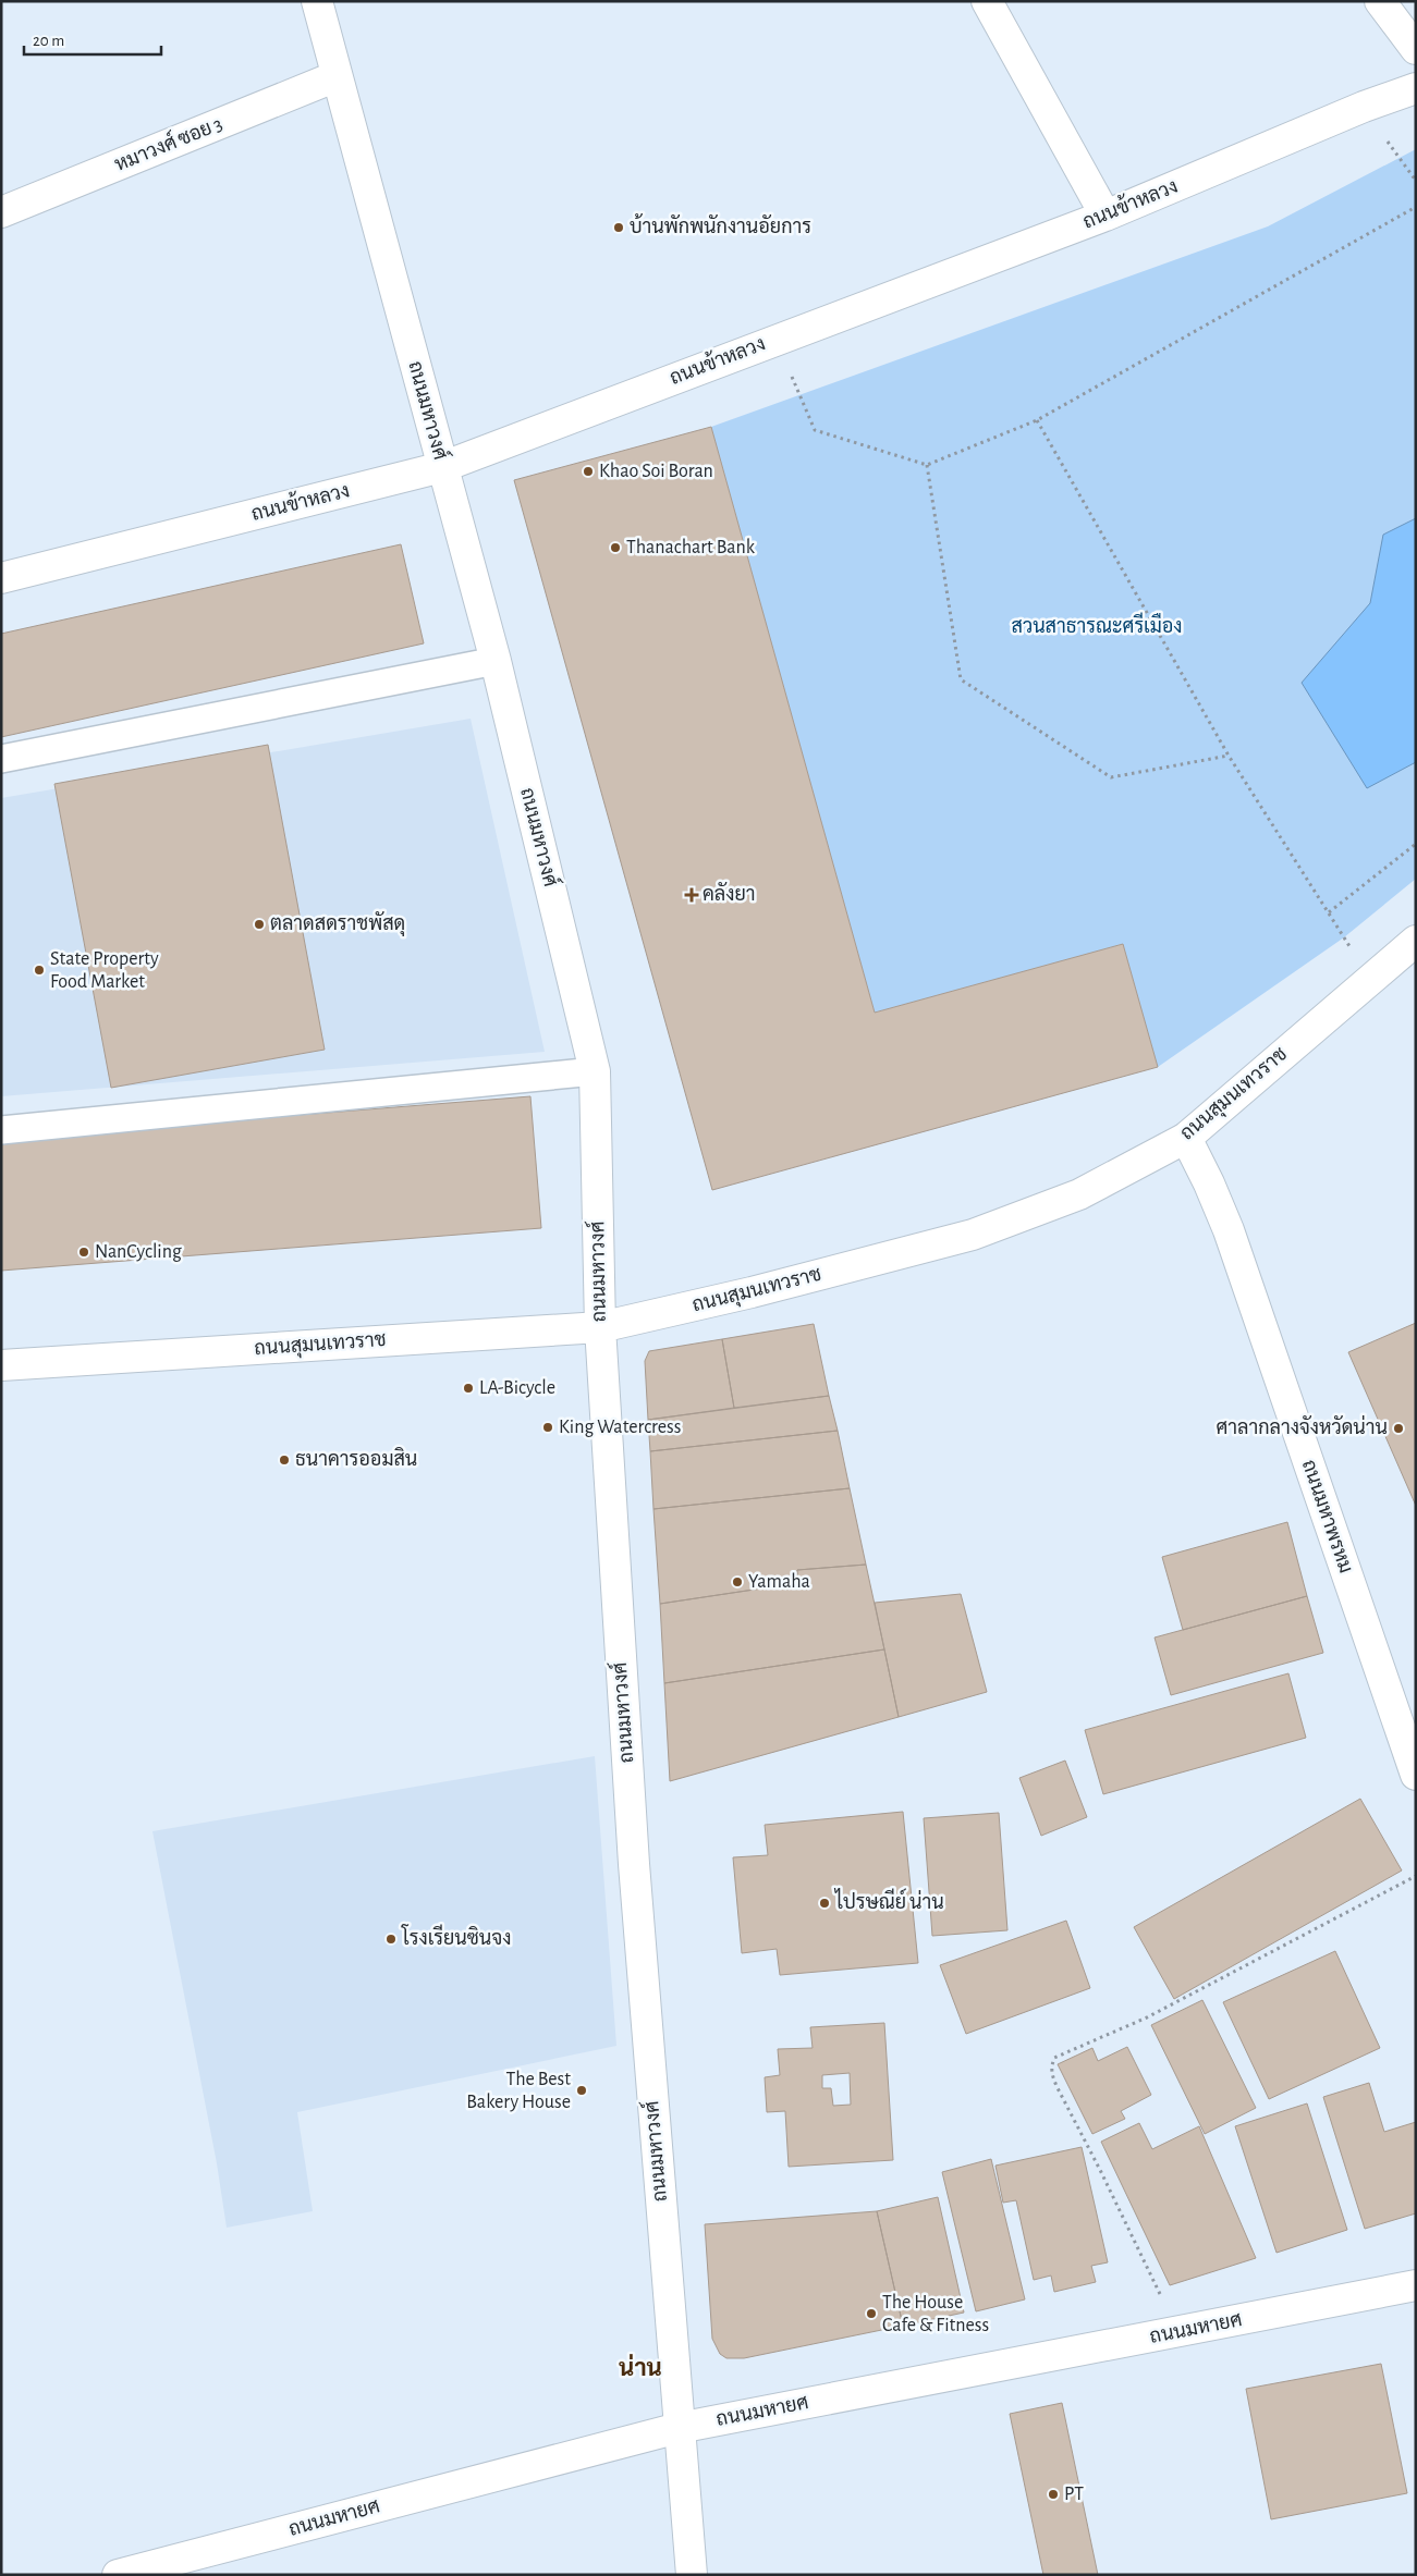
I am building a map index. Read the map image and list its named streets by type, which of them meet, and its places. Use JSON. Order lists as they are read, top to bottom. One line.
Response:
{"streets":{"street":["หมาวงศ์ ซอย 3","ถนนข้าหลวง","ถนนมหาวงศ์","ถนนสุมนเทวราช","ถนนมหาพรหม","ถนนมหายศ"]},"crossings":[["หมาวงศ์ ซอย 3","ถนนมหาวงศ์"],["ถนนข้าหลวง","ถนนมหาวงศ์"],["ถนนมหาวงศ์","ถนนสุมนเทวราช"],["ถนนมหาวงศ์","ถนนมหายศ"],["ถนนสุมนเทวราช","ถนนมหาพรหม"]],"districts":["น่าน"],"parks":["สวนสาธารณะศรีเมือง"],"places":{"other":["บ้านพักพนักงานอัยการ","Khao Soi Boran","Thanachart Bank","ตลาดสดราชพัสดุ","State Property Food Market","NanCycling","LA-Bicycle","King Watercress","ศาลากลางจังหวัดน่าน","ธนาคารออมสิน","Yamaha","ไปรษณีย์ น่าน","โรงเรียนซินจง","The Best Bakery House","The House Cafe & Fitness","PT"],"health":["คลังยา"]},"scale_bar":"20 m"}
